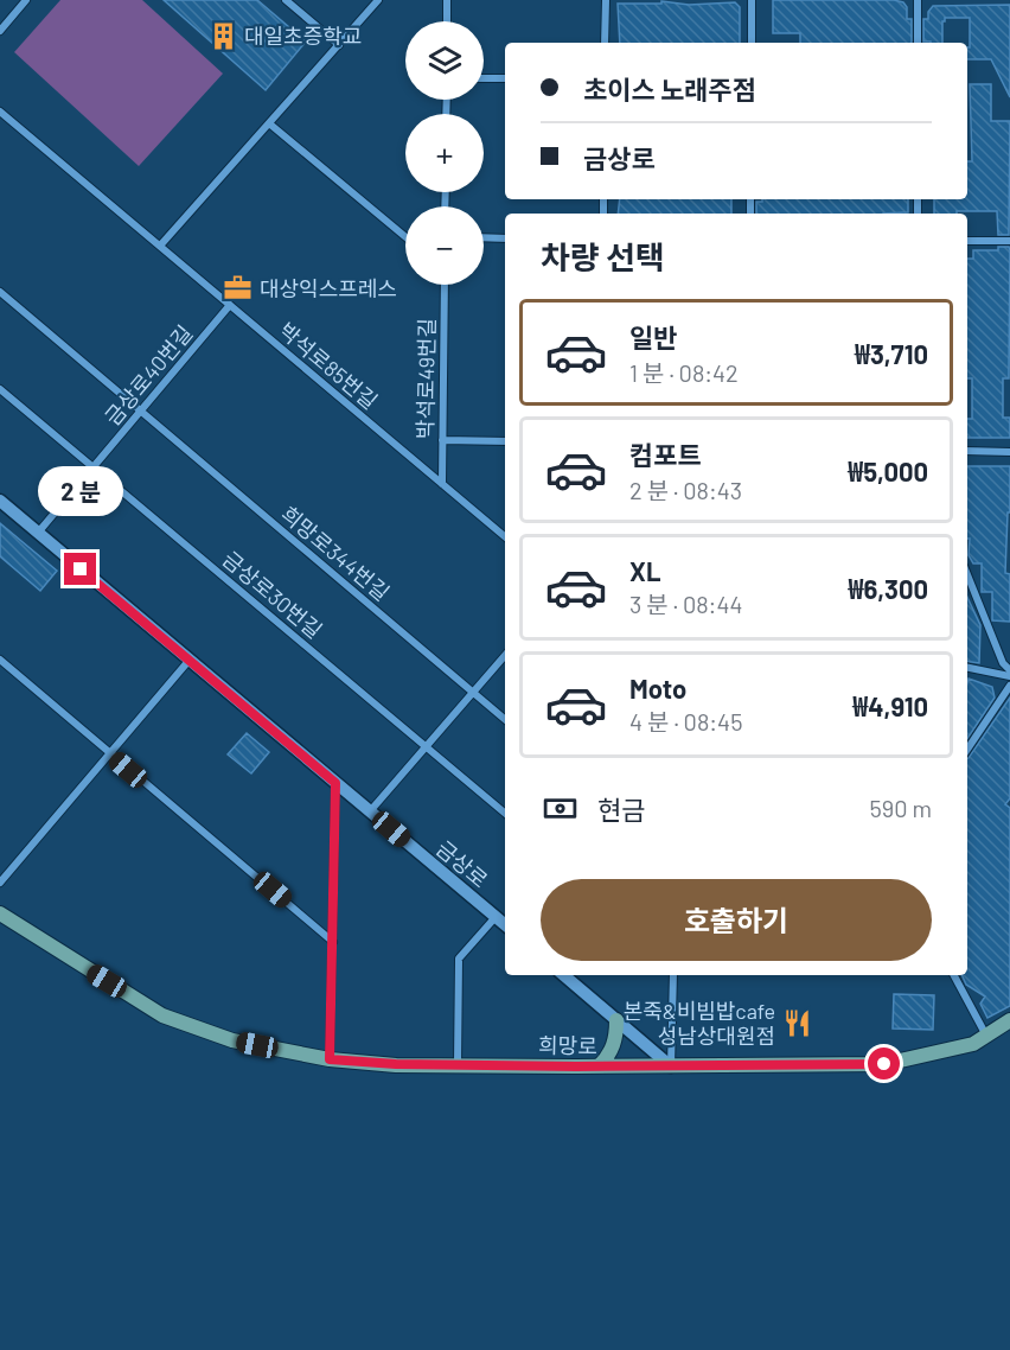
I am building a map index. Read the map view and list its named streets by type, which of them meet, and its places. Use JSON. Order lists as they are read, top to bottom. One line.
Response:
{"streets":{"main road":["희망로"],"street":["박석로85번길","금상로40번길","박석로49번길","희망로344번길","금상로30번길","금상로"]},"crossings":[["박석로85번길","금상로40번길"],["박석로85번길","박석로49번길"],["금상로40번길","희망로344번길"],["금상로40번길","금상로30번길"],["금상로40번길","금상로"]],"places":{"building":["대일초증학교"],"office":["대상익스프레스"],"restaurant":["본죽&비빔밥cafe 성남상대원점"]},"page":{"map_buttons":["+","−"],"banner":["초이스 노래주점","금상로"],"heading":"차량 선택","list":[{"name":"일반","note":"1 분 · 08:42","value":"₩3,710"},{"name":"컴포트","note":"2 분 · 08:43","value":"₩5,000"},{"name":"XL","note":"3 분 · 08:44","value":"₩6,300"},{"name":"Moto","note":"4 분 · 08:45","value":"₩4,910"}],"bubble":"2 분","pay":["현금","590 m"],"buttons":"호출하기"}}
